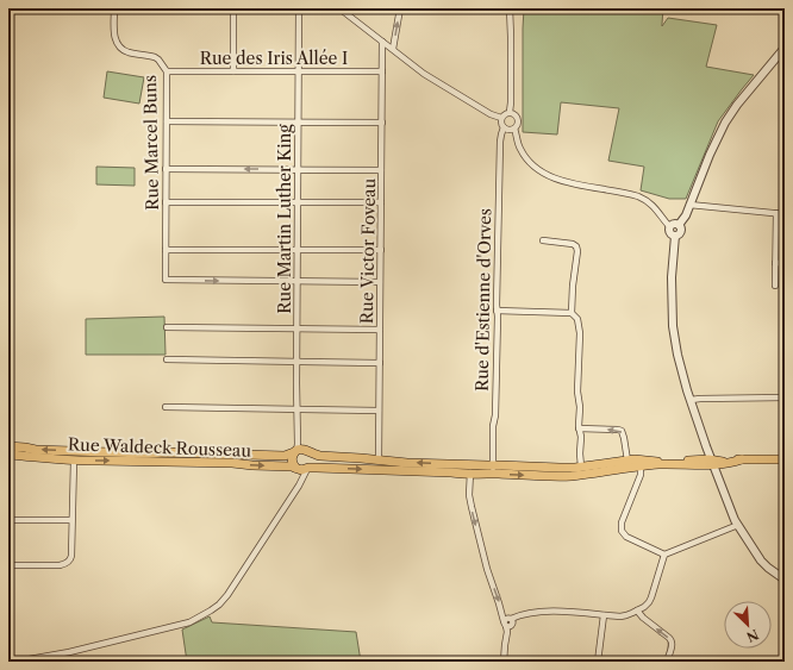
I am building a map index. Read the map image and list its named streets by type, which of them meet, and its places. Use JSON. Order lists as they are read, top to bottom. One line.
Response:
{"streets":{"main road":["Rue Waldeck Rousseau"],"street":["Rue des Iris Allée I","Rue Marcel Buns","Rue Martin Luther King","Rue Victor Foveau","Rue d'Estienne d'Orves"]},"crossings":[["Rue des Iris Allée I","Rue Marcel Buns"],["Rue des Iris Allée I","Rue Martin Luther King"],["Rue des Iris Allée I","Rue Victor Foveau"],["Rue Marcel Buns","Rue Martin Luther King"],["Rue Martin Luther King","Rue Waldeck Rousseau"]],"north":"bottom right"}
